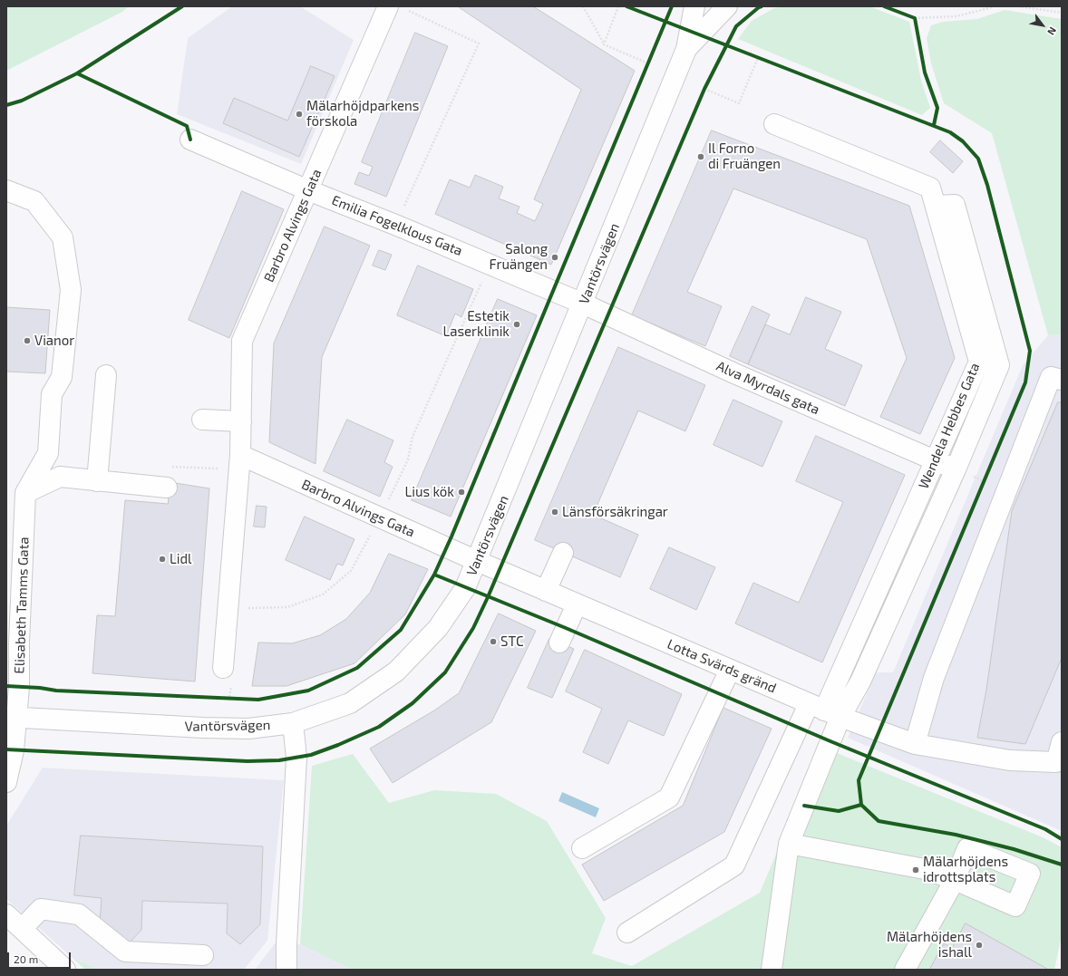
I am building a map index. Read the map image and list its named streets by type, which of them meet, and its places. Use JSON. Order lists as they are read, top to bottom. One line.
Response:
{"streets":{"street":["Barbro Alvings Gata","Emilia Fogelklous Gata","Vantörsvägen","Alva Myrdals gata","Wendela Hebbes Gata","Elisabeth Tamms Gata","Lotta Svärds gränd"]},"crossings":[["Barbro Alvings Gata","Emilia Fogelklous Gata"],["Barbro Alvings Gata","Vantörsvägen"],["Barbro Alvings Gata","Lotta Svärds gränd"],["Emilia Fogelklous Gata","Vantörsvägen"],["Emilia Fogelklous Gata","Alva Myrdals gata"],["Vantörsvägen","Alva Myrdals gata"],["Vantörsvägen","Elisabeth Tamms Gata"],["Vantörsvägen","Lotta Svärds gränd"],["Alva Myrdals gata","Wendela Hebbes Gata"],["Wendela Hebbes Gata","Lotta Svärds gränd"]],"places":["Mälarhöjdparkens förskola","Il Forno di Fruängen","Salong Fruängen","Estetik Laserklinik","Vianor","Lius kök","Länsförsäkringar","Lidl","STC","Mälarhöjdens idrottsplats","Mälarhöjdens ishall"],"scale_bar":"20 m","north":"bottom right"}
